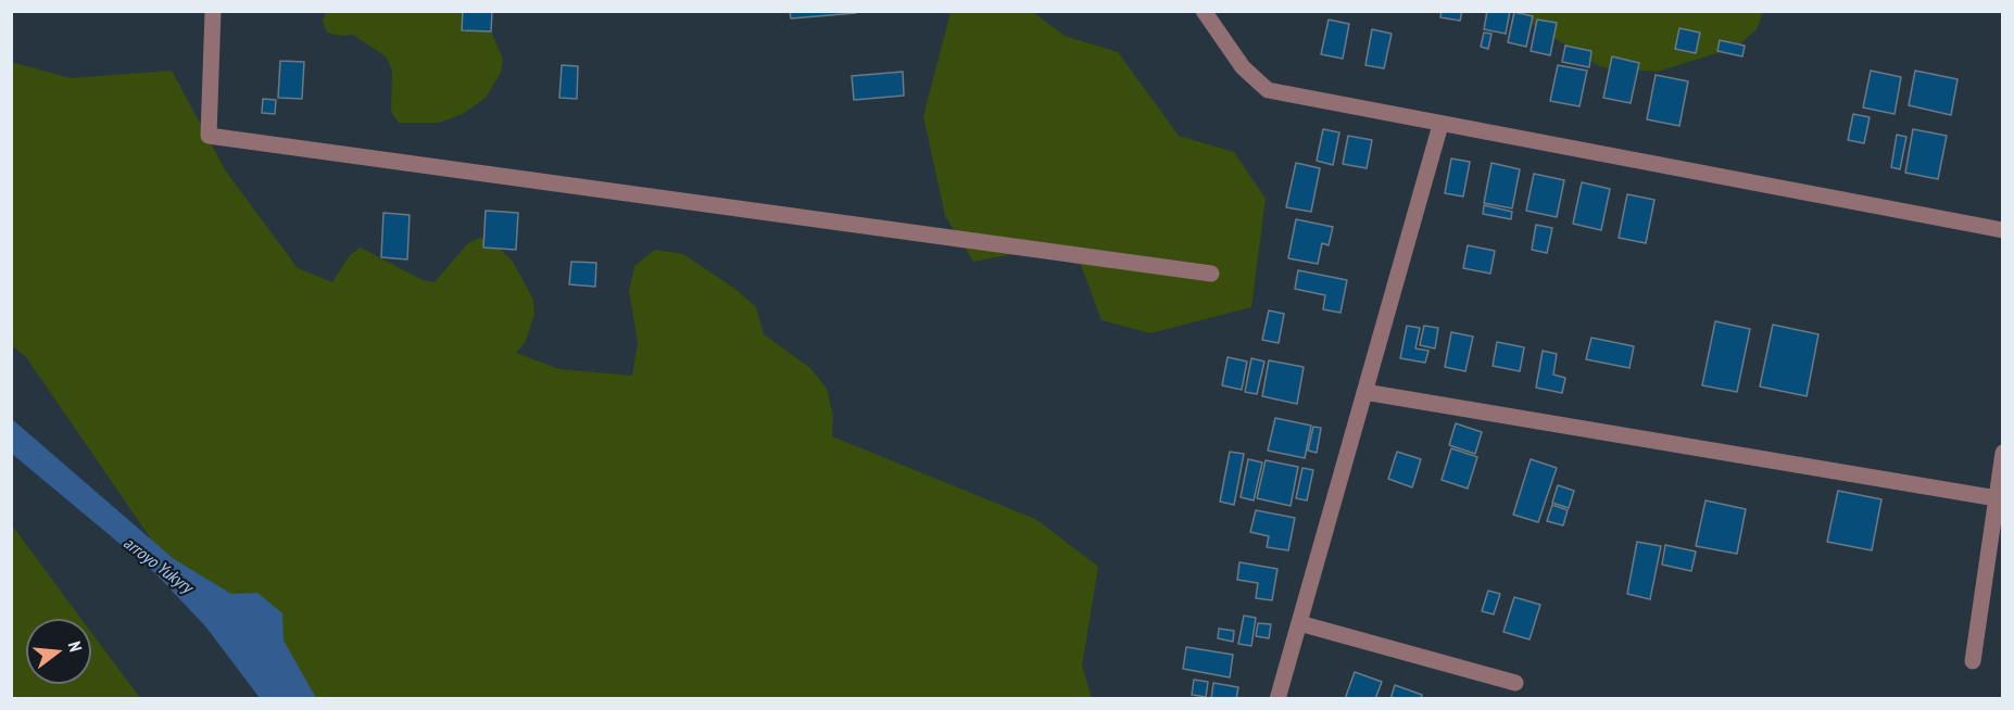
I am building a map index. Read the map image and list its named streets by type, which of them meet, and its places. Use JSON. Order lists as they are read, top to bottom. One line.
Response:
{"water":["arroyo Yukyry"],"north":"right"}
